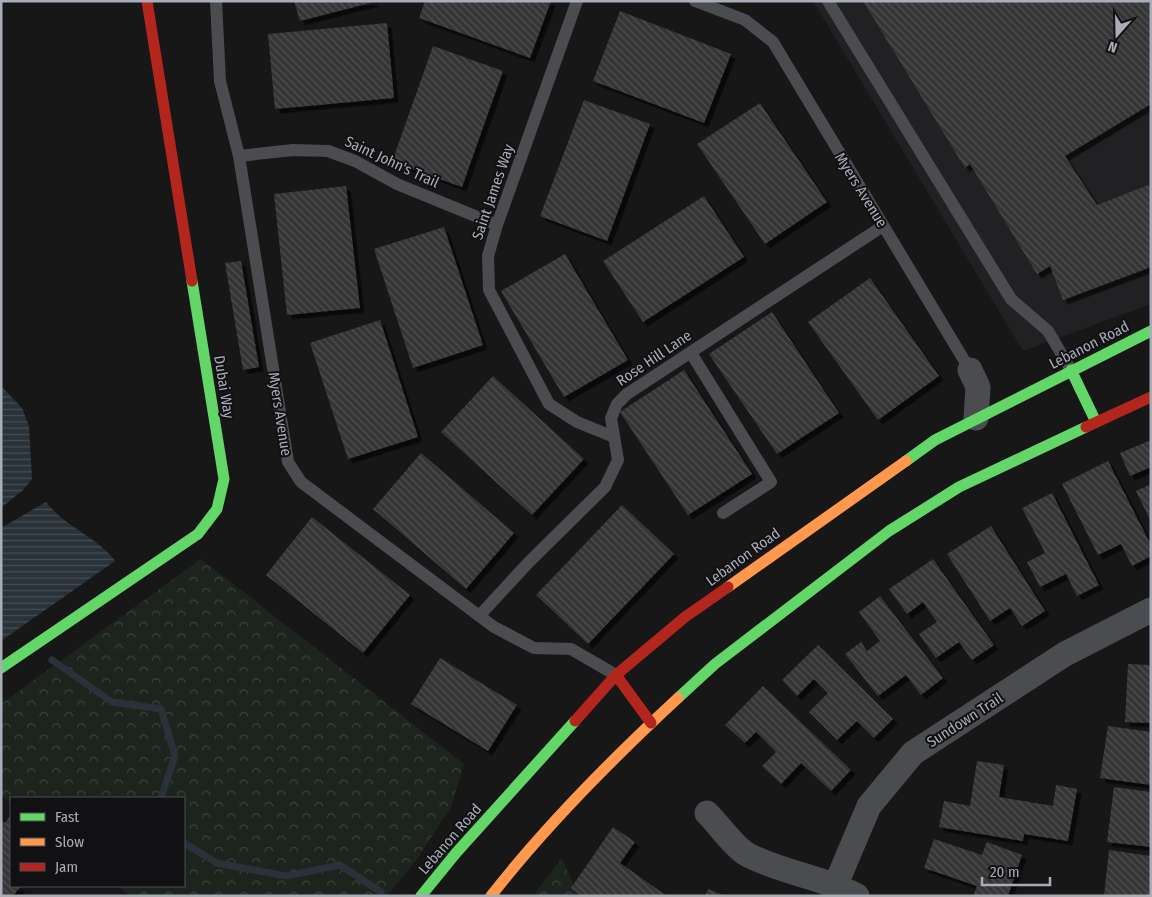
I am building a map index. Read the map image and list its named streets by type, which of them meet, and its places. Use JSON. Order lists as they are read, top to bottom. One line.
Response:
{"streets":{"main road":["Lebanon Road","Dubai Way"],"street":["Myers Avenue","Sundown Trail"],"lane":["Saint John's Trail","Saint James Way","Rose Hill Lane"]},"crossings":[["Saint John's Trail","Myers Avenue"],["Saint John's Trail","Saint James Way"],["Myers Avenue","Lebanon Road"],["Myers Avenue","Rose Hill Lane"],["Saint James Way","Rose Hill Lane"]],"legend":["Fast","Slow","Jam"],"scale_bar":"20 m","north":"bottom"}
